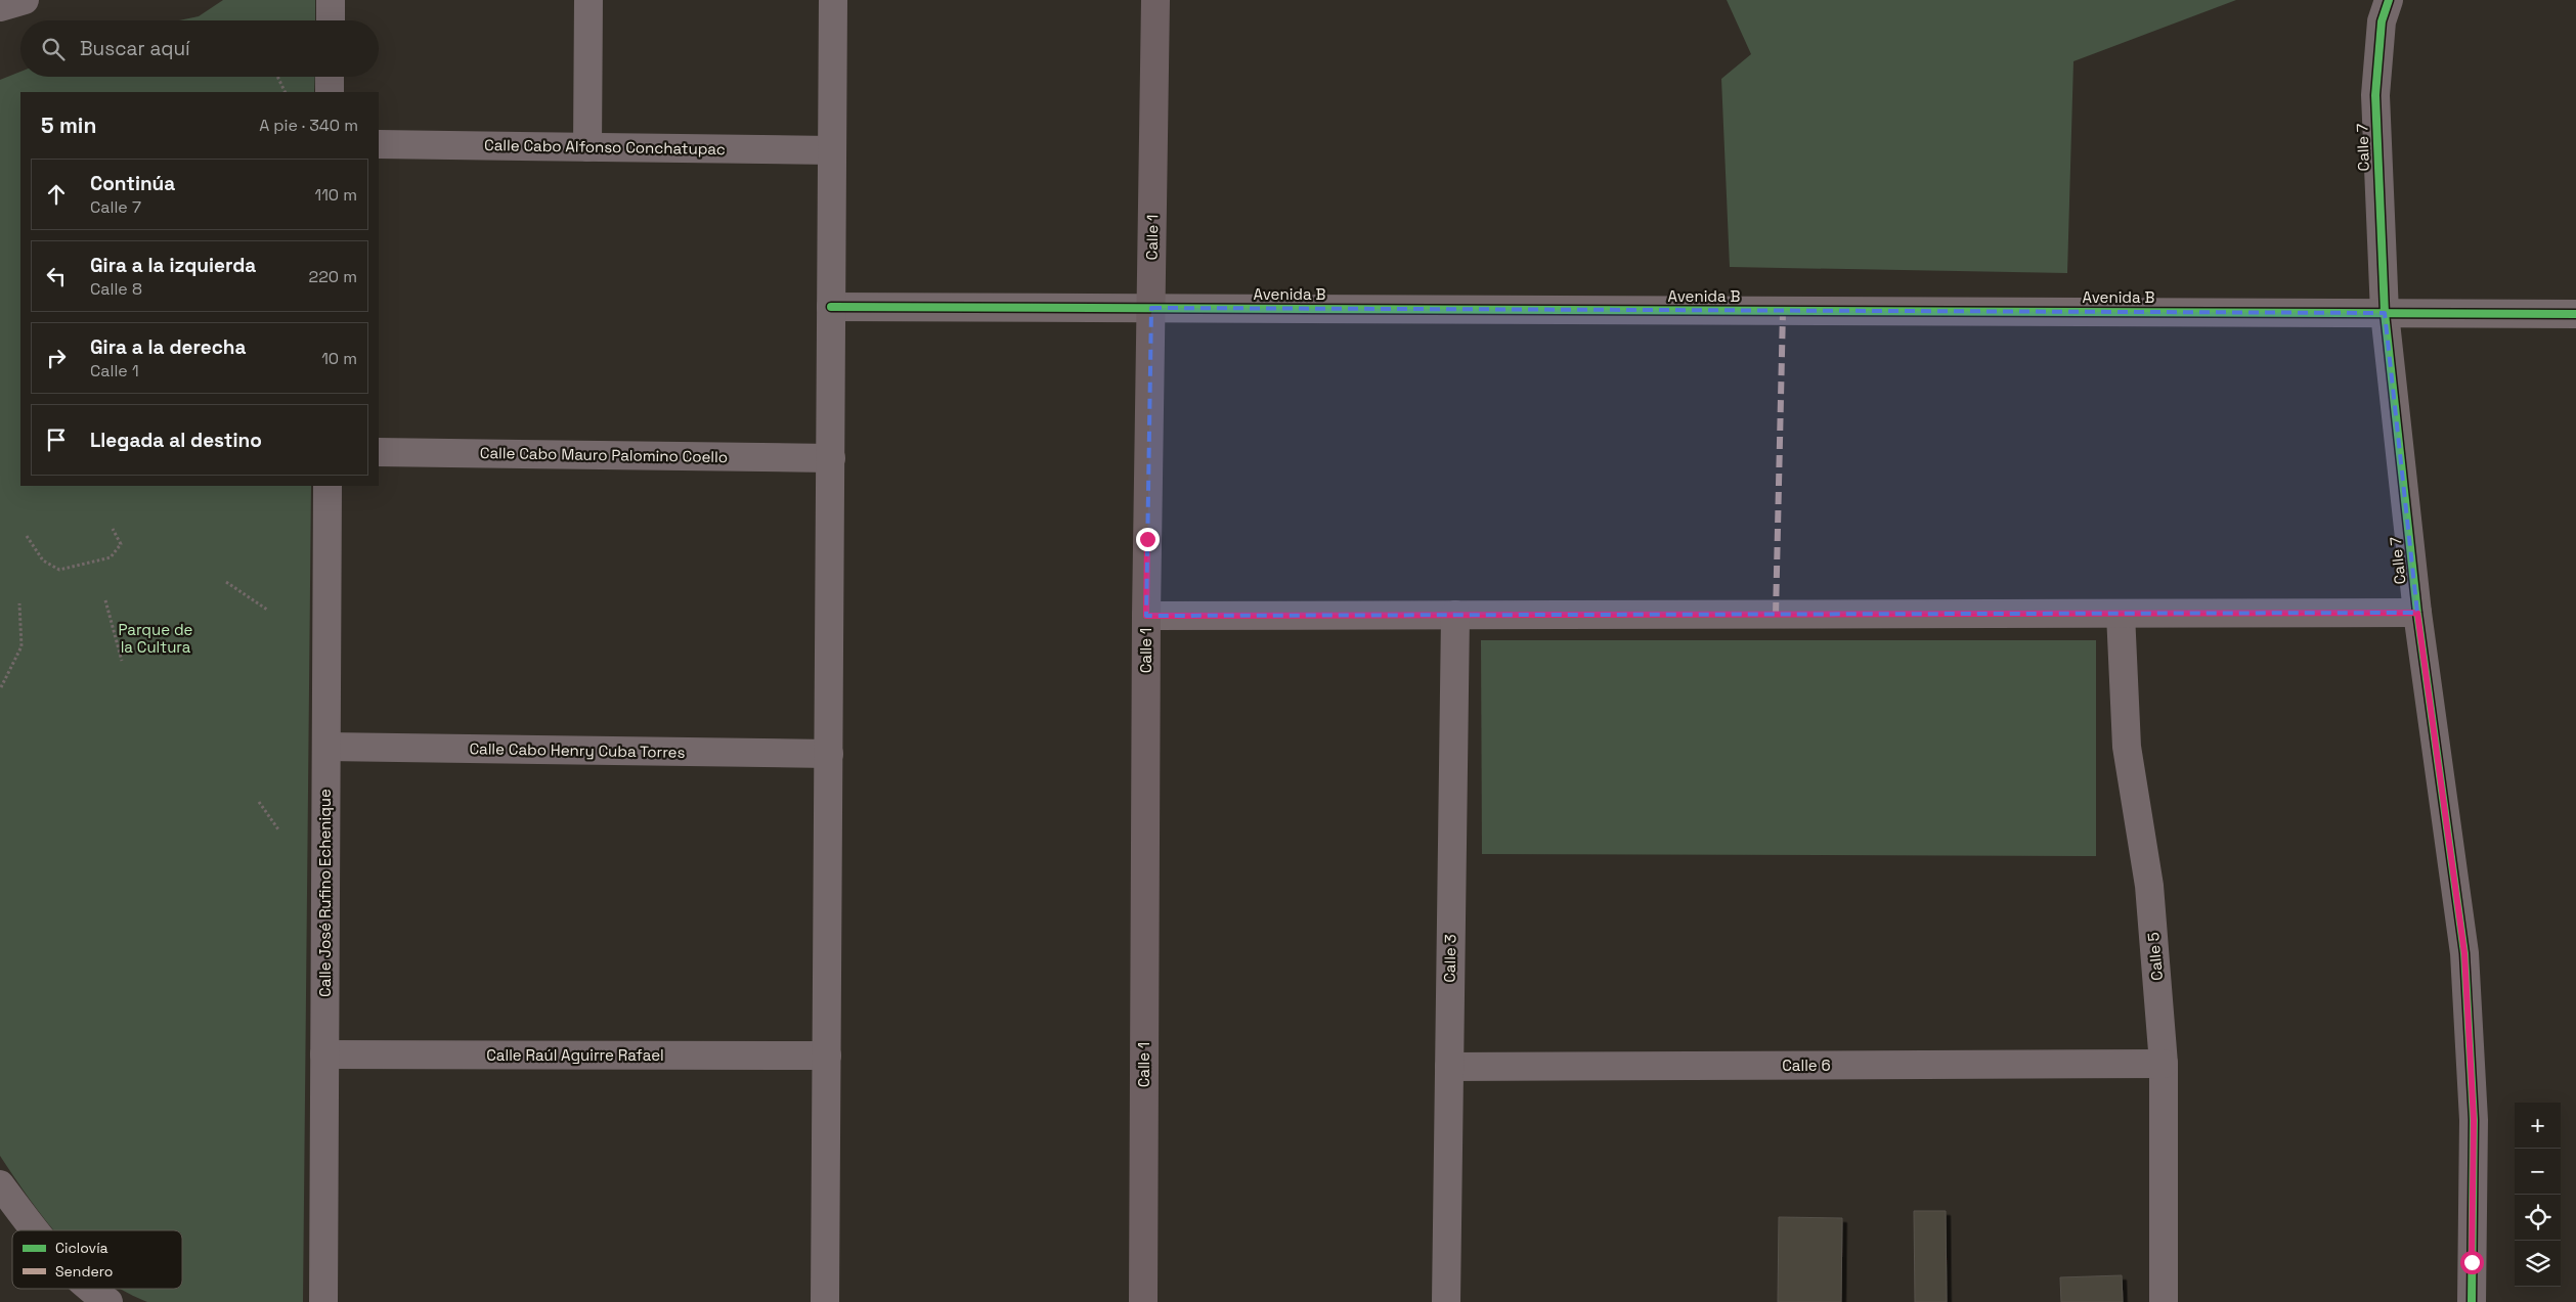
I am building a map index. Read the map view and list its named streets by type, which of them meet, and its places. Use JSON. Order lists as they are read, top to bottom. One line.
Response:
{"streets":{"street":["Calle Cabo Alfonso Conchatupac","Calle 7","Calle 1","Avenida B","Calle Cabo Mauro Palomino Coello","Calle Cabo Henry Cuba Torres","Calle José Rufino Echenique","Calle 5","Calle 3","Calle Raúl Aguirre Rafael","Calle 6"]},"crossings":[["Calle 7","Avenida B"],["Calle 1","Avenida B"],["Calle Cabo Henry Cuba Torres","Calle José Rufino Echenique"],["Calle José Rufino Echenique","Calle Raúl Aguirre Rafael"],["Calle 5","Calle 6"],["Calle 3","Calle 6"]],"parks":["Parque de la Cultura"],"legend":["Ciclovía","Sendero"],"page":{"search":"Buscar aquí","heading":["5 min","A pie · 340 m"],"list":[["Continúa","Calle 7","110 m"],["Gira a la izquierda","Calle 8","220 m"],["Gira a la derecha","Calle 1","10 m"],"Llegada al destino"],"map_buttons":["+","−"]}}
